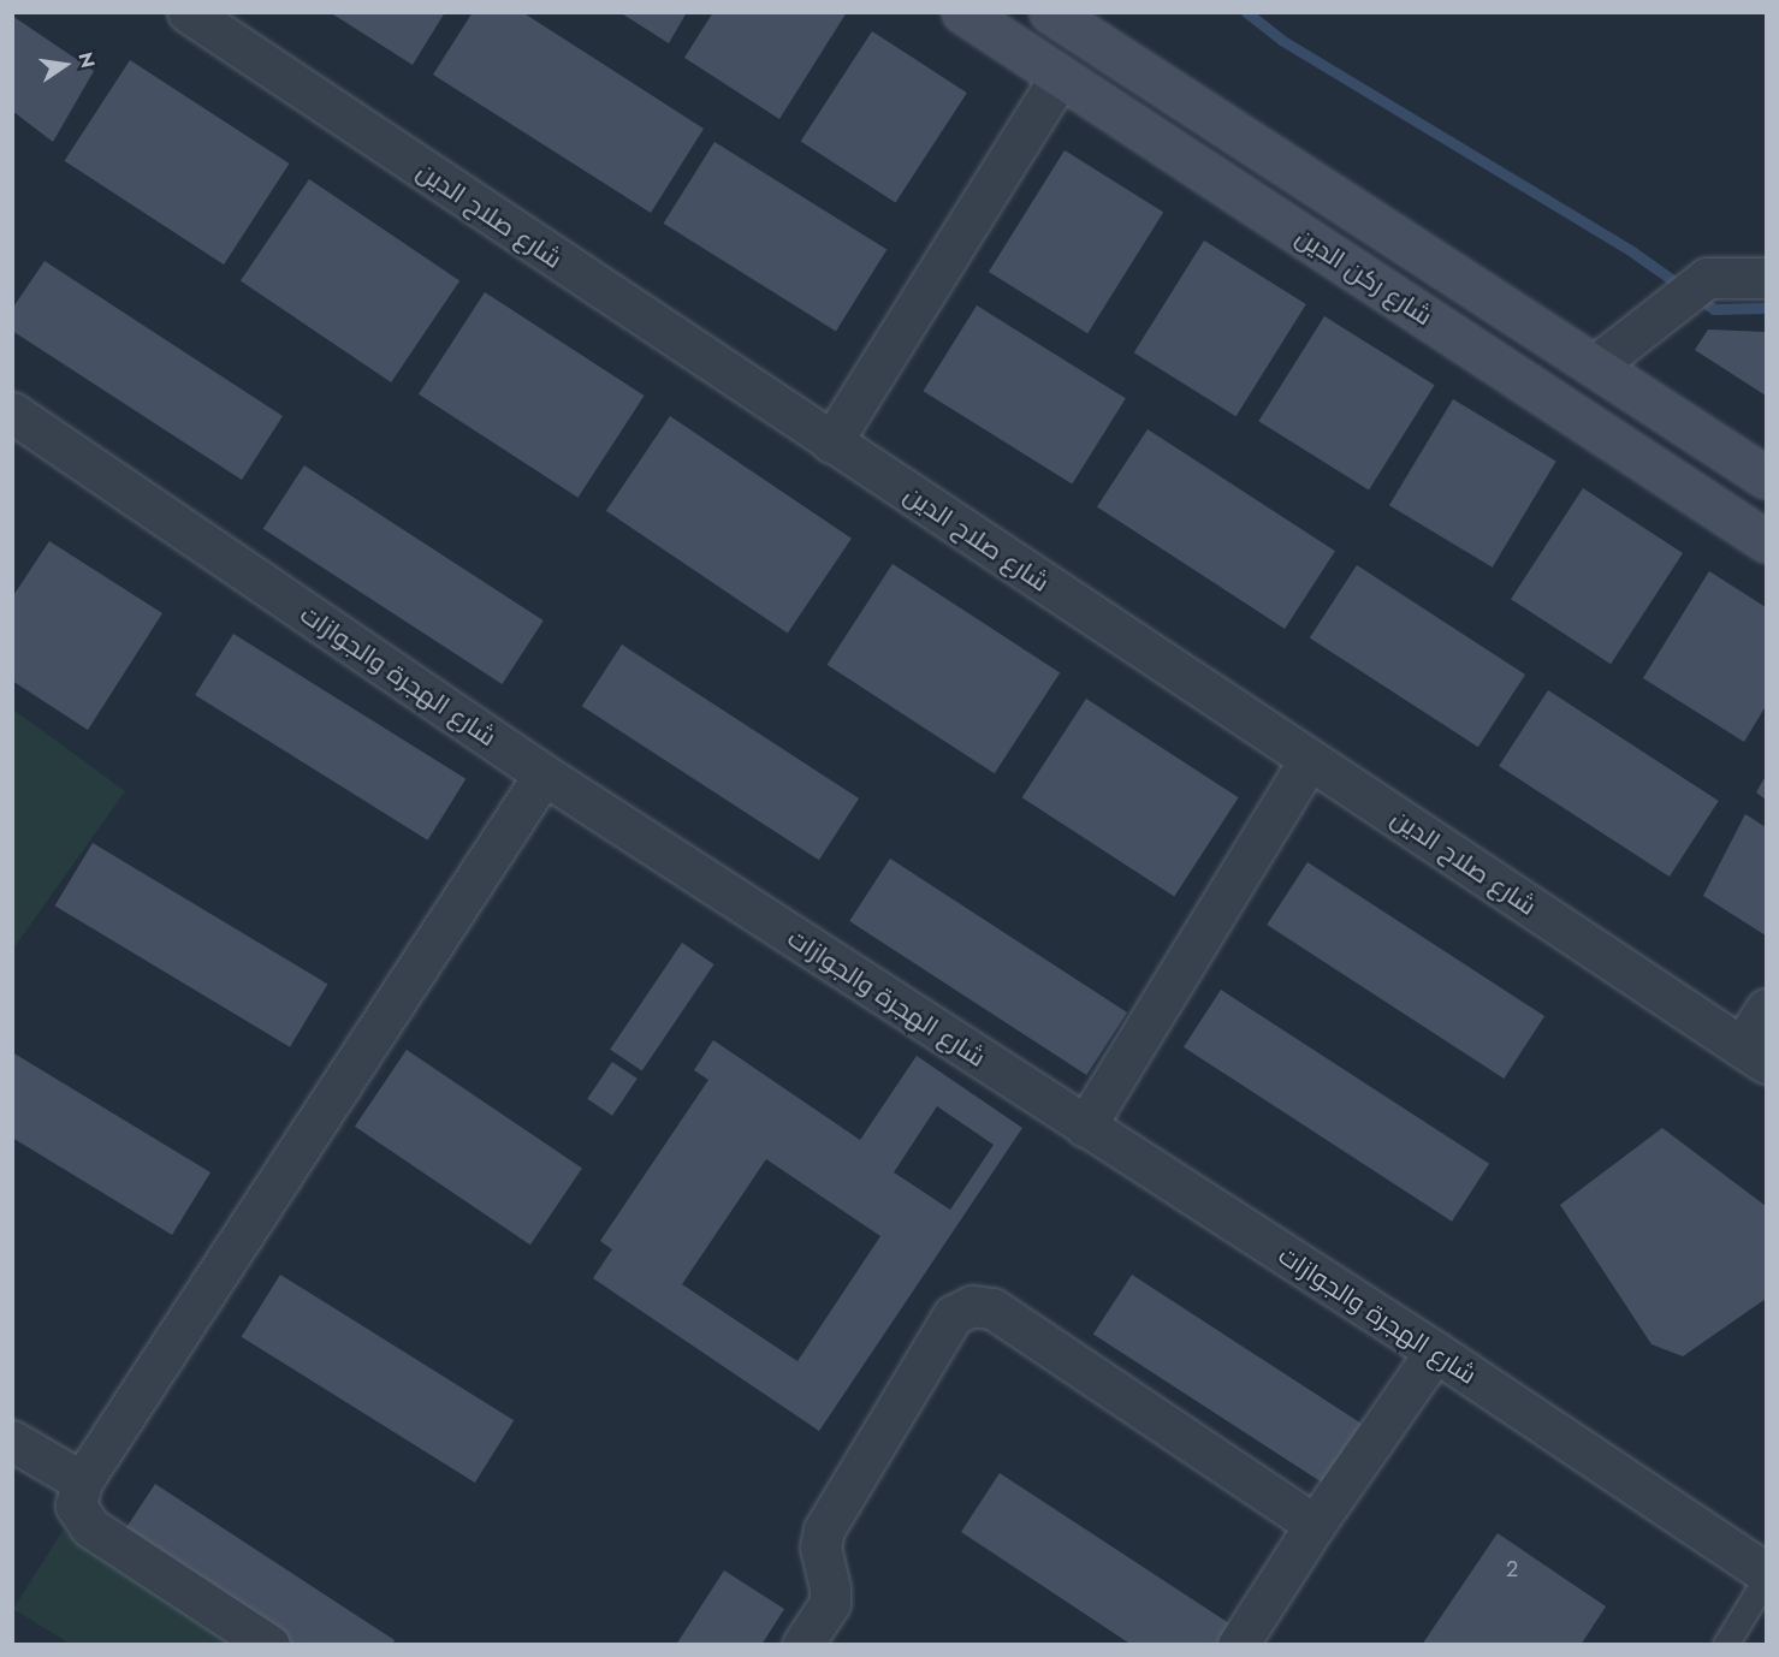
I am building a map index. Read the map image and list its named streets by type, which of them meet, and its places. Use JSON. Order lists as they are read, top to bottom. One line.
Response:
{"streets":{"main road":["شارع ركن الدين"],"street":["شارع صلاح الدين","شارع الهجرة والجوازات"]},"house_numbers":["2"],"north":"right"}
